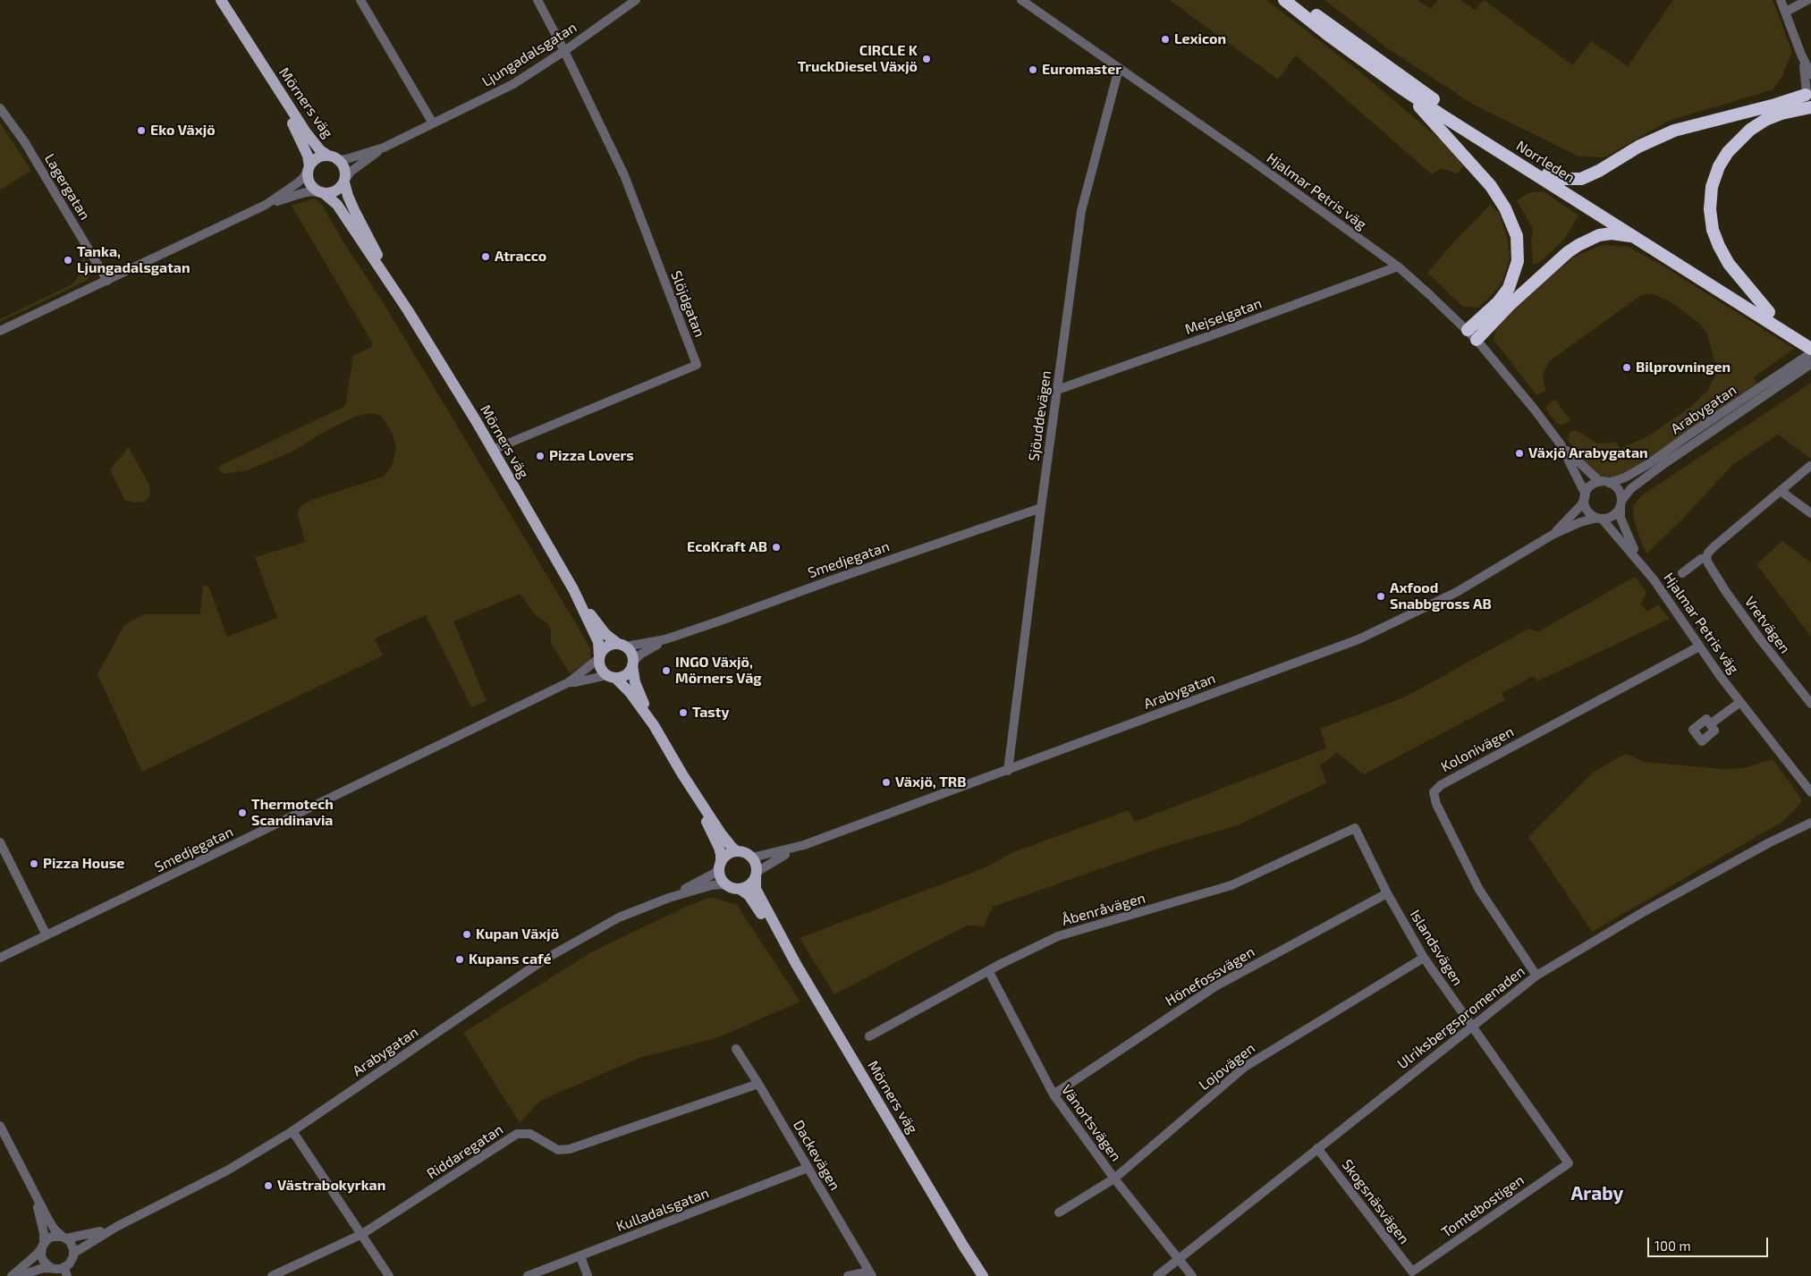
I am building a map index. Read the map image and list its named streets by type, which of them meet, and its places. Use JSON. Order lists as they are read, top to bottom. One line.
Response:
{"streets":{"highway":["Norrleden"],"main road":["Mörners väg"],"street":["Ljungadalsgatan","Lagergatan","Hjalmar Petris väg","Slöjdgatan","Mejselgatan","Arabygatan","Sjöuddevägen","Smedjegatan","Vretvägen","Kolonivägen","Åbenråvägen","Islandsvägen","Hönefossvägen","Ulriksbergspromenaden","Lojovägen","Vänortsvägen","Riddaregatan","Dackevägen","Skogsnäsvägen","Tomtebostigen","Kulladalsgatan"]},"crossings":[["Ljungadalsgatan","Mörners väg"],["Ljungadalsgatan","Slöjdgatan"],["Mörners väg","Slöjdgatan"],["Mörners väg","Arabygatan"],["Mörners väg","Smedjegatan"],["Hjalmar Petris väg","Mejselgatan"],["Hjalmar Petris väg","Arabygatan"],["Hjalmar Petris väg","Sjöuddevägen"],["Hjalmar Petris väg","Kolonivägen"],["Mejselgatan","Sjöuddevägen"],["Arabygatan","Sjöuddevägen"],["Sjöuddevägen","Smedjegatan"],["Kolonivägen","Ulriksbergspromenaden"],["Åbenråvägen","Islandsvägen"],["Åbenråvägen","Vänortsvägen"],["Islandsvägen","Hönefossvägen"],["Islandsvägen","Ulriksbergspromenaden"],["Islandsvägen","Lojovägen"],["Islandsvägen","Tomtebostigen"],["Hönefossvägen","Vänortsvägen"],["Ulriksbergspromenaden","Vänortsvägen"],["Ulriksbergspromenaden","Skogsnäsvägen"],["Lojovägen","Vänortsvägen"],["Riddaregatan","Dackevägen"],["Dackevägen","Kulladalsgatan"],["Skogsnäsvägen","Tomtebostigen"]],"districts":["Araby"],"places":["Lexicon","CIRCLE K TruckDiesel Växjö","Euromaster","Eko Växjö","Atracco","Tanka, Ljungadalsgatan","Bilprovningen","Växjö Arabygatan","Pizza Lovers","EcoKraft AB","Axfood Snabbgross AB","INGO Växjö, Mörners Väg","Tasty","Växjö, TRB","Thermotech Scandinavia","Pizza House","Kupan Växjö","Kupans café","Västrabokyrkan"],"scale_bar":"100 m"}
